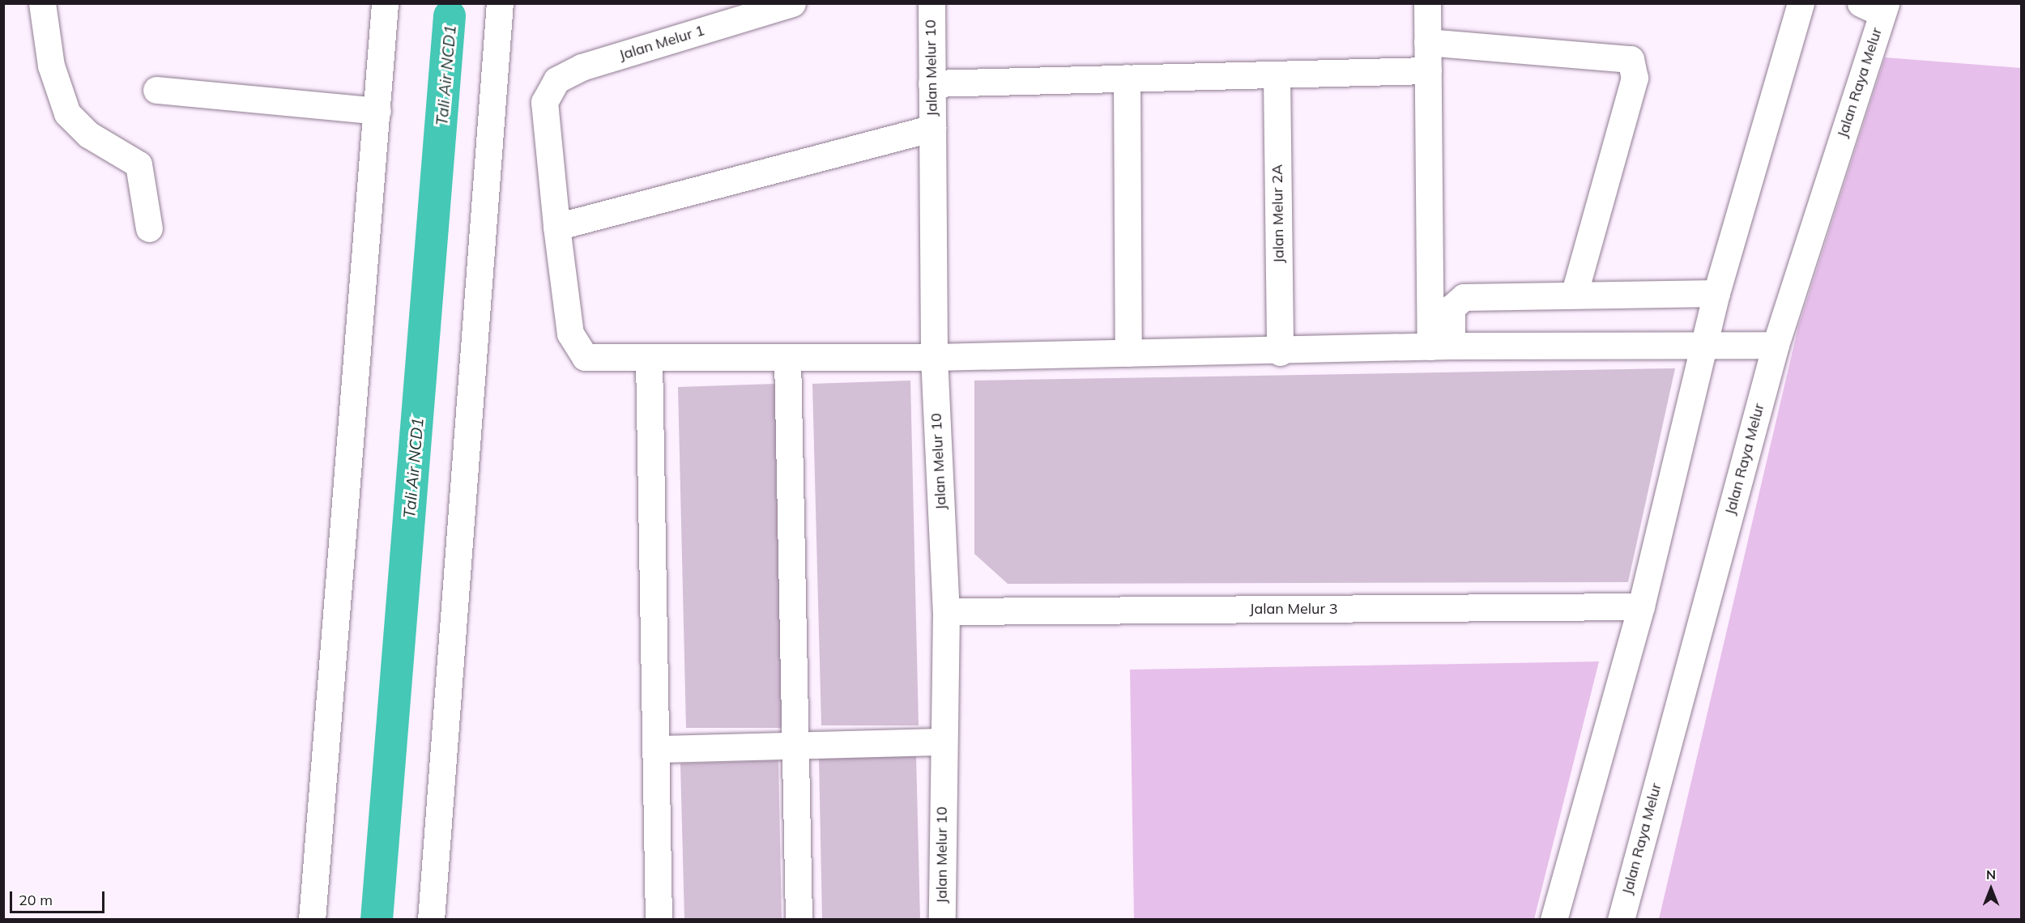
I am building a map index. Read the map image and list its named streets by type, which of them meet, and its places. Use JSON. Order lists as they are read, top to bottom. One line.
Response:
{"streets":{"street":["Jalan Melur 1","Jalan Melur 10","Jalan Raya Melur","Jalan Melur 2A","Jalan Melur 3"]},"crossings":[["Jalan Melur 10","Jalan Melur 3"]],"water":["Tali Air NCD1"],"scale_bar":"20 m","north":"top"}
